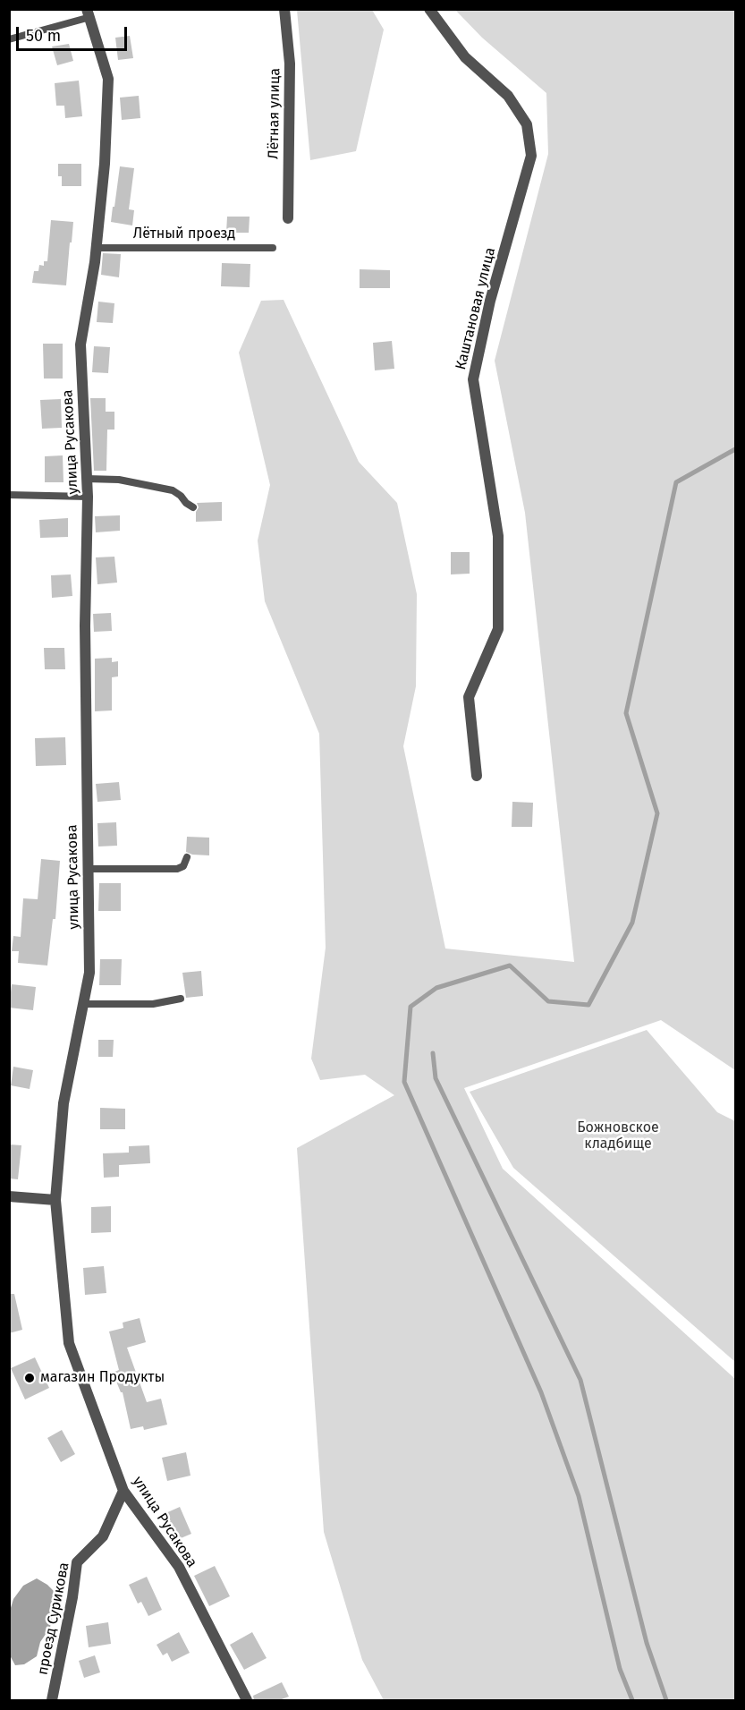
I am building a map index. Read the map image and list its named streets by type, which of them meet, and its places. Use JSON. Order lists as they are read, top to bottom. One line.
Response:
{"streets":{"street":["Лётная улица","Каштановая улица","улица Русакова","проезд Сурикова"],"lane":["Лётный проезд"]},"crossings":[["Лётный проезд","улица Русакова"],["улица Русакова","проезд Сурикова"]],"parks":["Божновское кладбище"],"places":["магазин Продукты"],"scale_bar":"50 m"}
